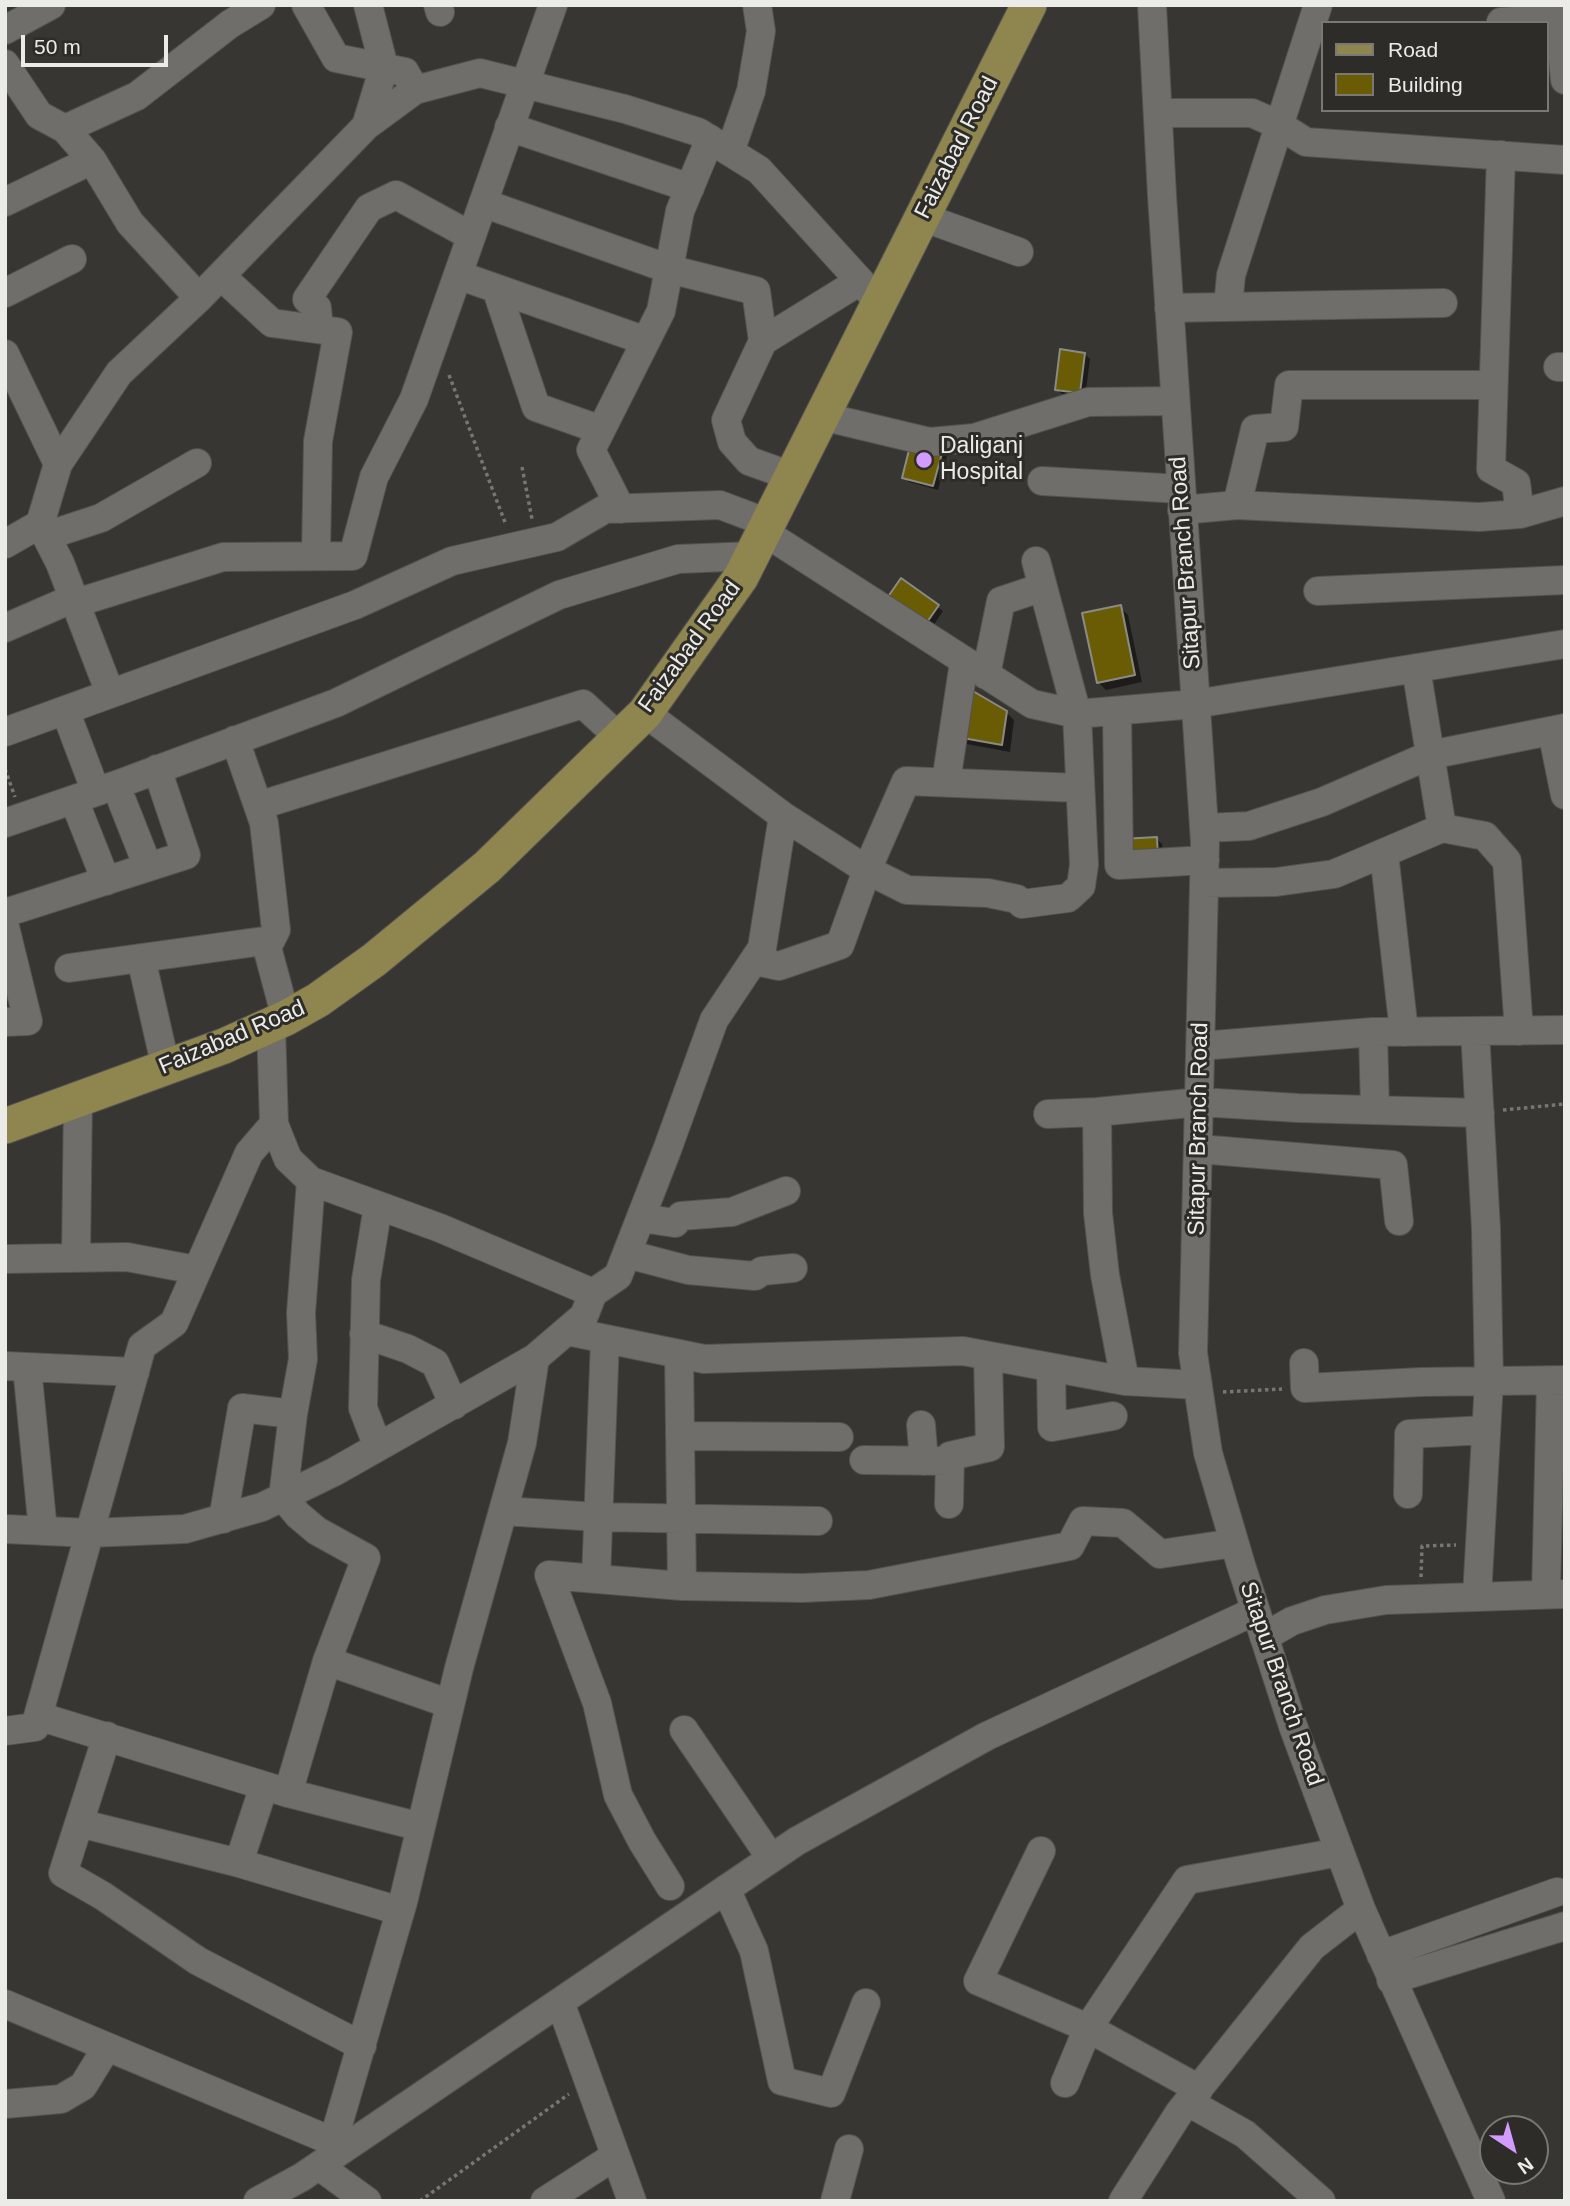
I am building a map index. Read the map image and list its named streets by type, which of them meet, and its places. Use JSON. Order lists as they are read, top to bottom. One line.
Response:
{"streets":{"main road":["Faizabad Road"],"street":["Sitapur Branch Road"]},"places":["Daliganj Hospital"],"legend":["Road","Building"],"scale_bar":"50 m","north":"bottom right"}
